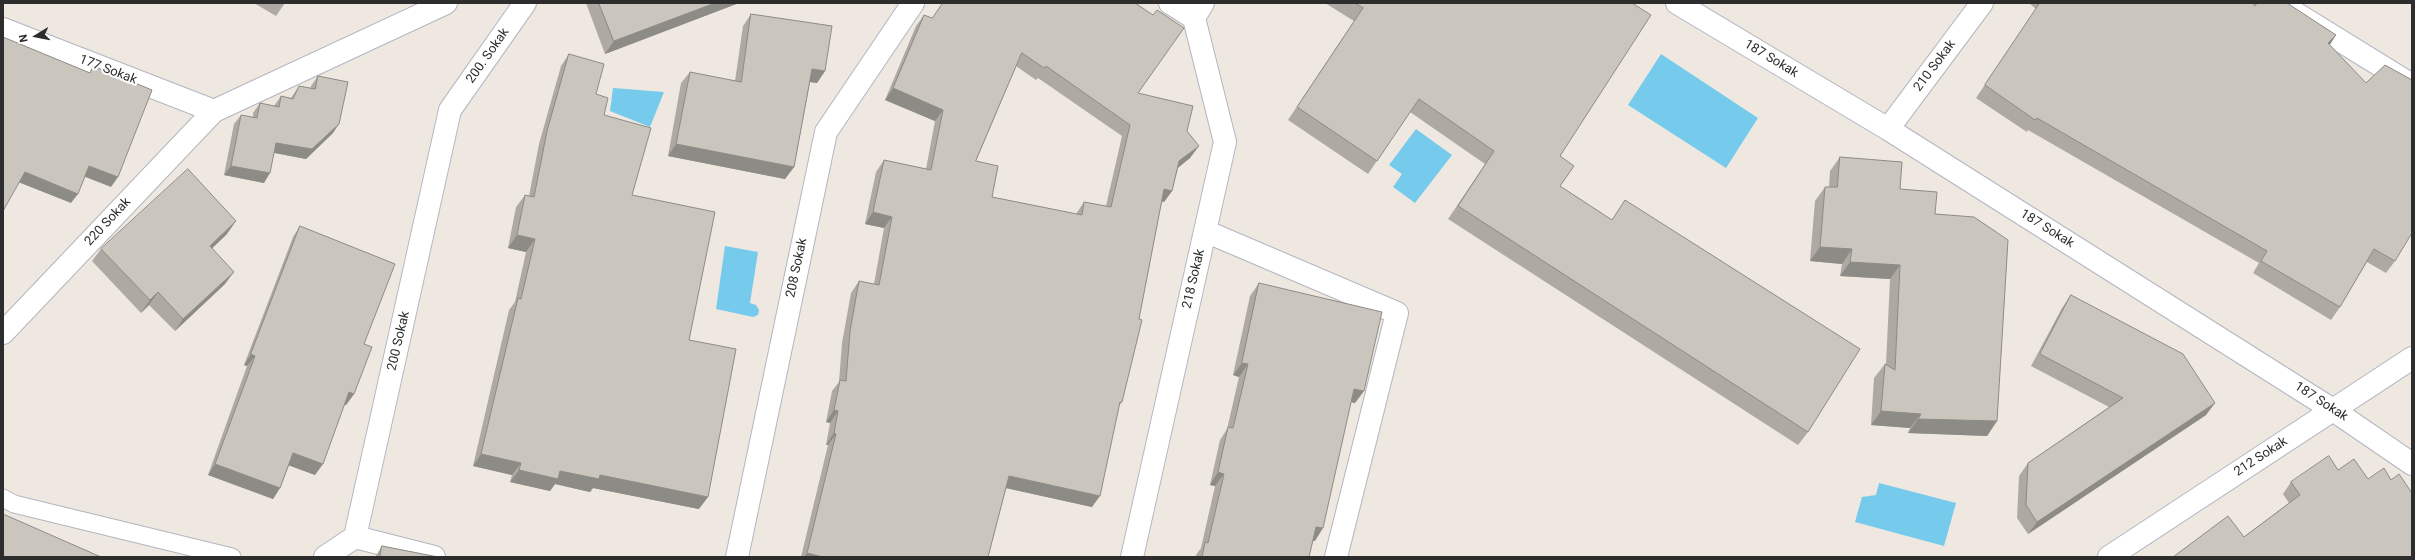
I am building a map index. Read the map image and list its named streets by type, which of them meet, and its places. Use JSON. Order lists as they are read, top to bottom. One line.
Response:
{"streets":{"street":["200. Sokak","187 Sokak","210 Sokak","177 Sokak","220 Sokak","208 Sokak","218 Sokak","200 Sokak","212 Sokak"]},"crossings":[["200. Sokak","200 Sokak"],["187 Sokak","210 Sokak"],["187 Sokak","212 Sokak"],["177 Sokak","220 Sokak"]],"north":"left"}
